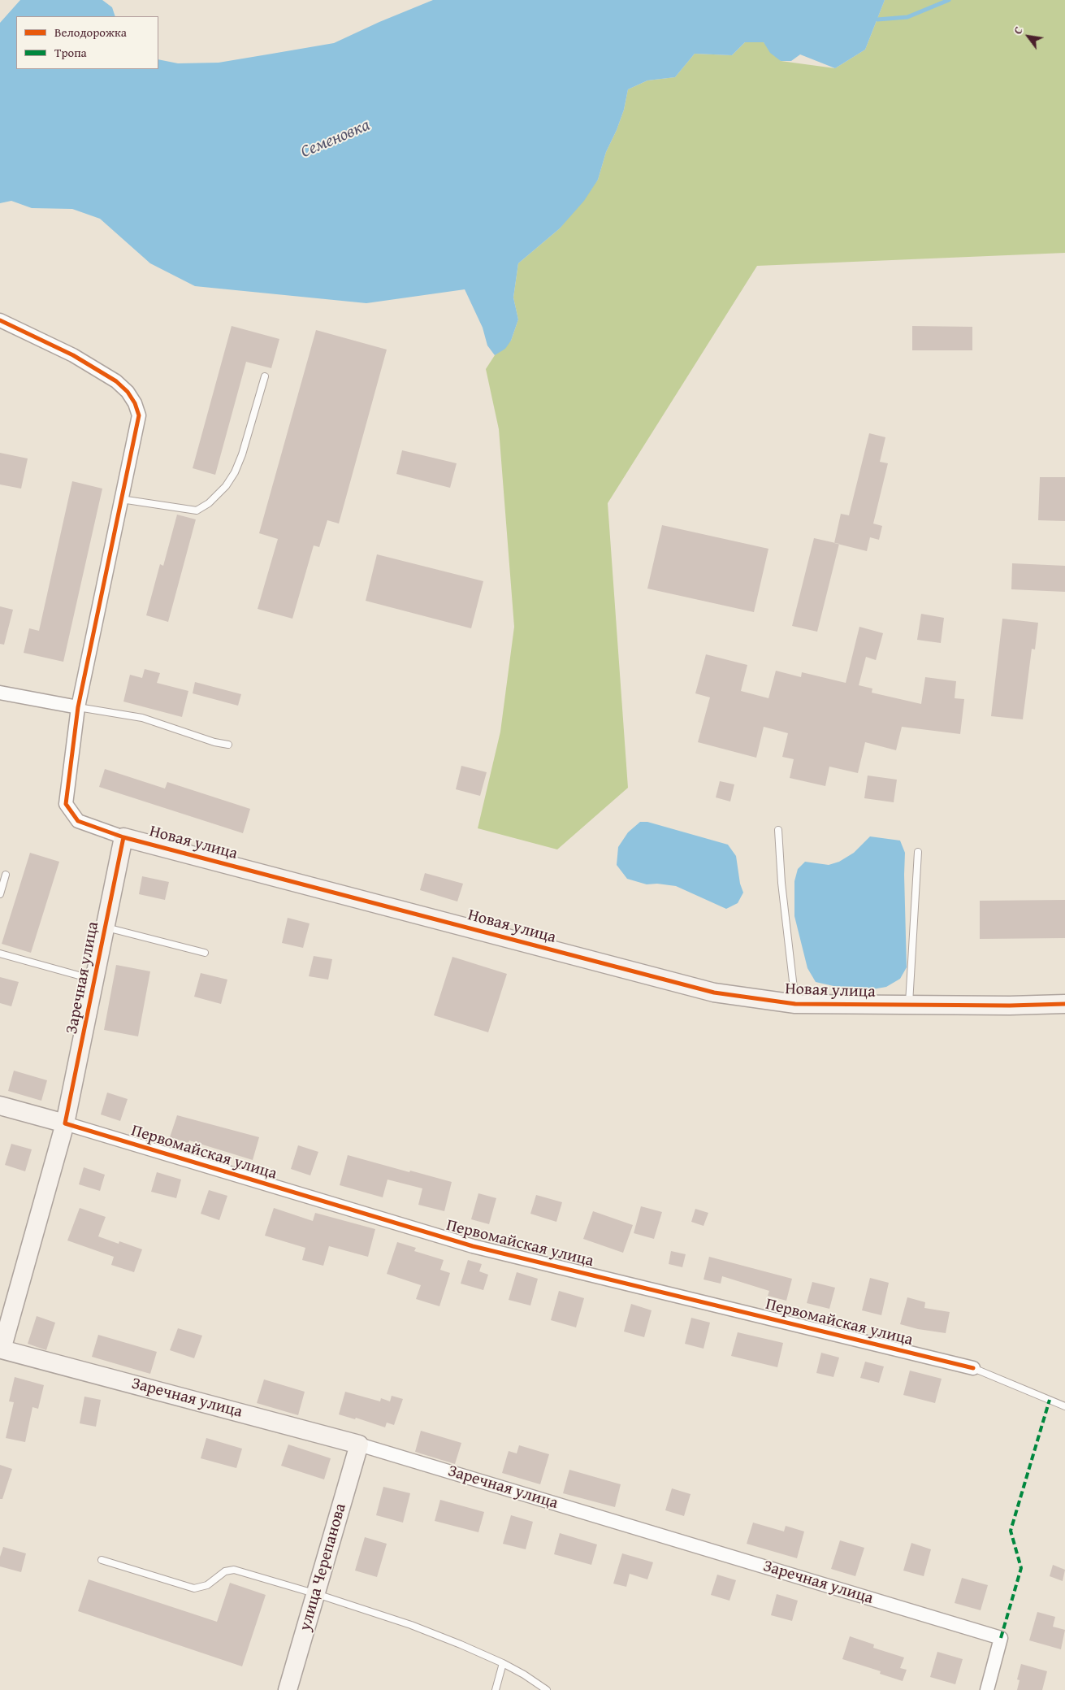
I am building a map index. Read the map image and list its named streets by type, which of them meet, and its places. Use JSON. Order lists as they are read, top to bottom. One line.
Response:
{"streets":{"street":["Новая улица","Заречная улица","Первомайская улица","улица Черепанова"]},"crossings":[["Новая улица","Заречная улица"],["Заречная улица","Первомайская улица"],["Заречная улица","улица Черепанова"]],"water":["Семеновка"],"legend":["Велодорожка","Тропа"],"north":"top left"}
